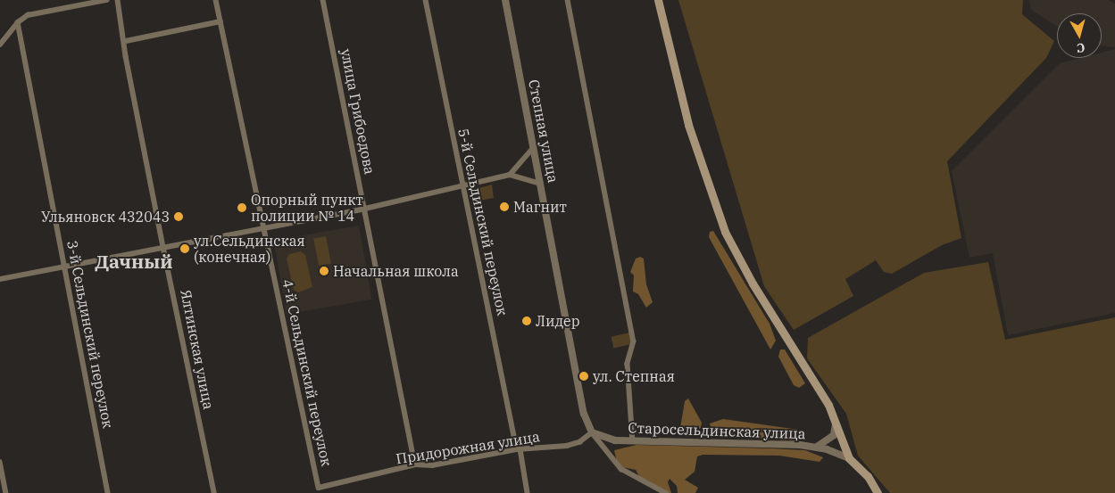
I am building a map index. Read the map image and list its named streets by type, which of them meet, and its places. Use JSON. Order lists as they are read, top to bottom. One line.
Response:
{"streets":{"main road":["Старосельдинская улица"],"street":["улица Грибоедова","Степная улица","5-й Сельдинский переулок","3-й Сельдинский переулок","Ялтинская улица","4-й Сельдинский переулок","Придорожная улица"]},"crossings":[["улица Грибоедова","Придорожная улица"],["Степная улица","Старосельдинская улица"],["Степная улица","Придорожная улица"],["5-й Сельдинский переулок","Придорожная улица"],["4-й Сельдинский переулок","Придорожная улица"],["Старосельдинская улица","Придорожная улица"]],"districts":["Дачный"],"places":["Магнит","Опорный пункт полиции № 14","Ульяновск 432043","ул.Сельдинская (конечная)","Начальная школа","Лидер","ул. Степная"],"north":"bottom"}
